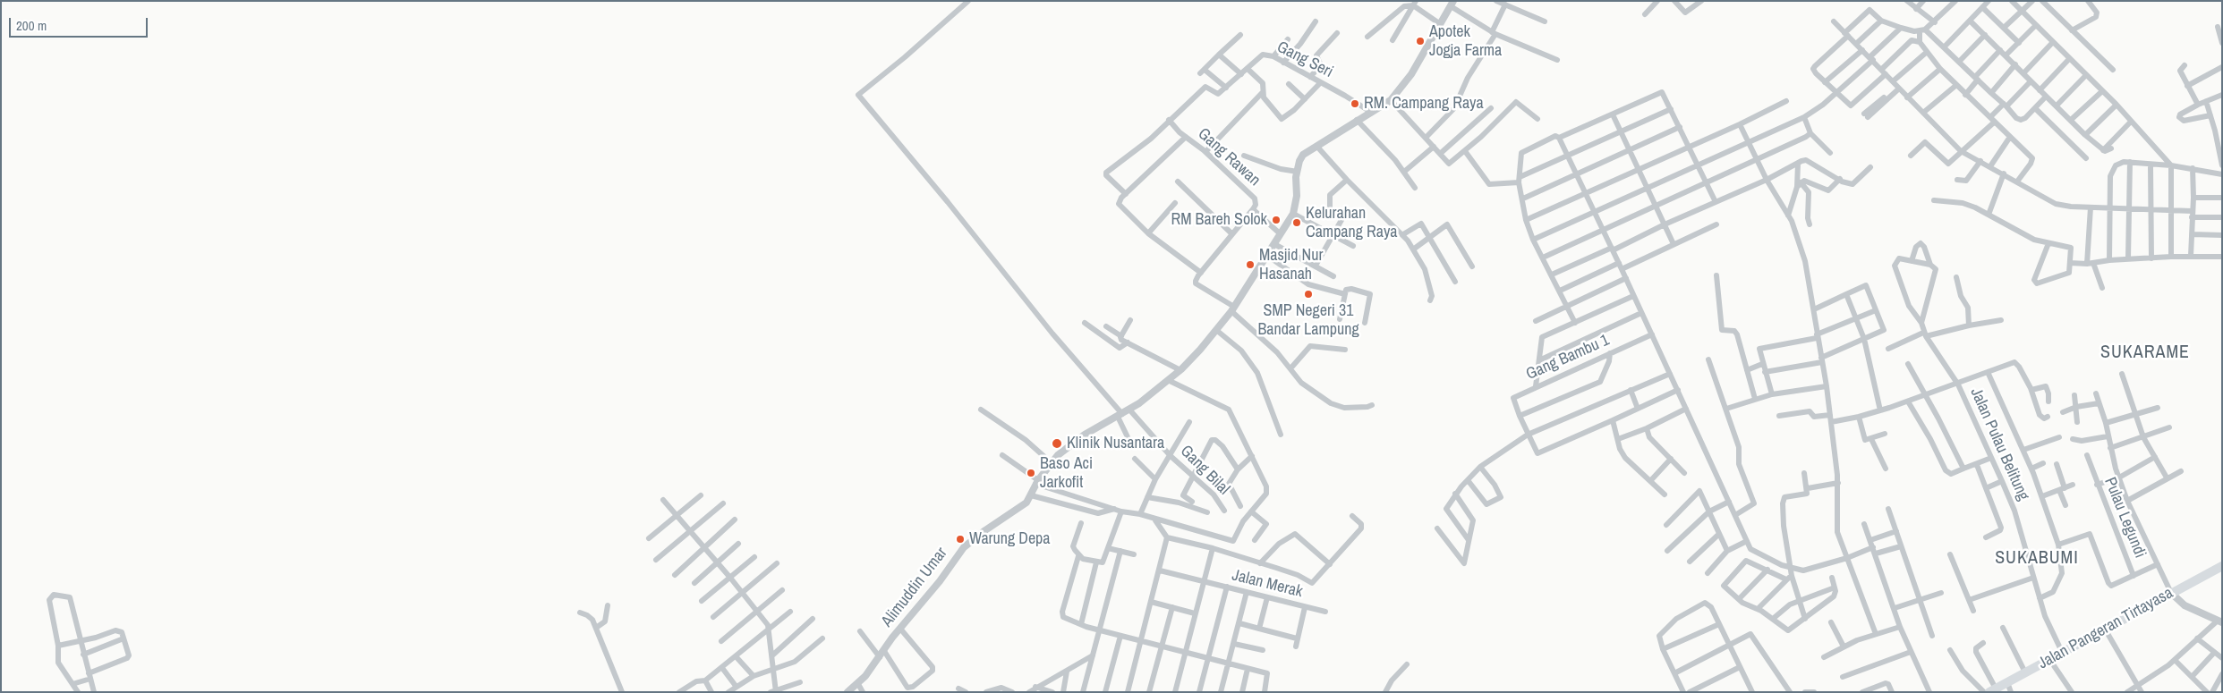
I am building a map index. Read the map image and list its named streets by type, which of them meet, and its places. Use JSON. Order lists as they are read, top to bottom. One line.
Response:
{"streets":{"main road":["Jalan Pangeran Tirtayasa"],"street":["Gang Seri","Gang Rawan","Gang Bambu 1","Jalan Pulau Belitung","Gang Bilal","Pulau Legundi","Jalan Merak","Alimuddin Umar"]},"crossings":[["Gang Seri","Alimuddin Umar"],["Gang Rawan","Alimuddin Umar"],["Jalan Pulau Belitung","Jalan Pangeran Tirtayasa"],["Gang Bilal","Alimuddin Umar"],["Pulau Legundi","Jalan Pangeran Tirtayasa"]],"districts":["SUKARAME","SUKABUMI"],"places":["Apotek Jogja Farma","RM. Campang Raya","RM Bareh Solok","Kelurahan Campang Raya","Masjid Nur Hasanah","SMP Negeri 31 Bandar Lampung","Klinik Nusantara","Baso Aci Jarkofit","Warung Depa"],"scale_bar":"200 m"}
